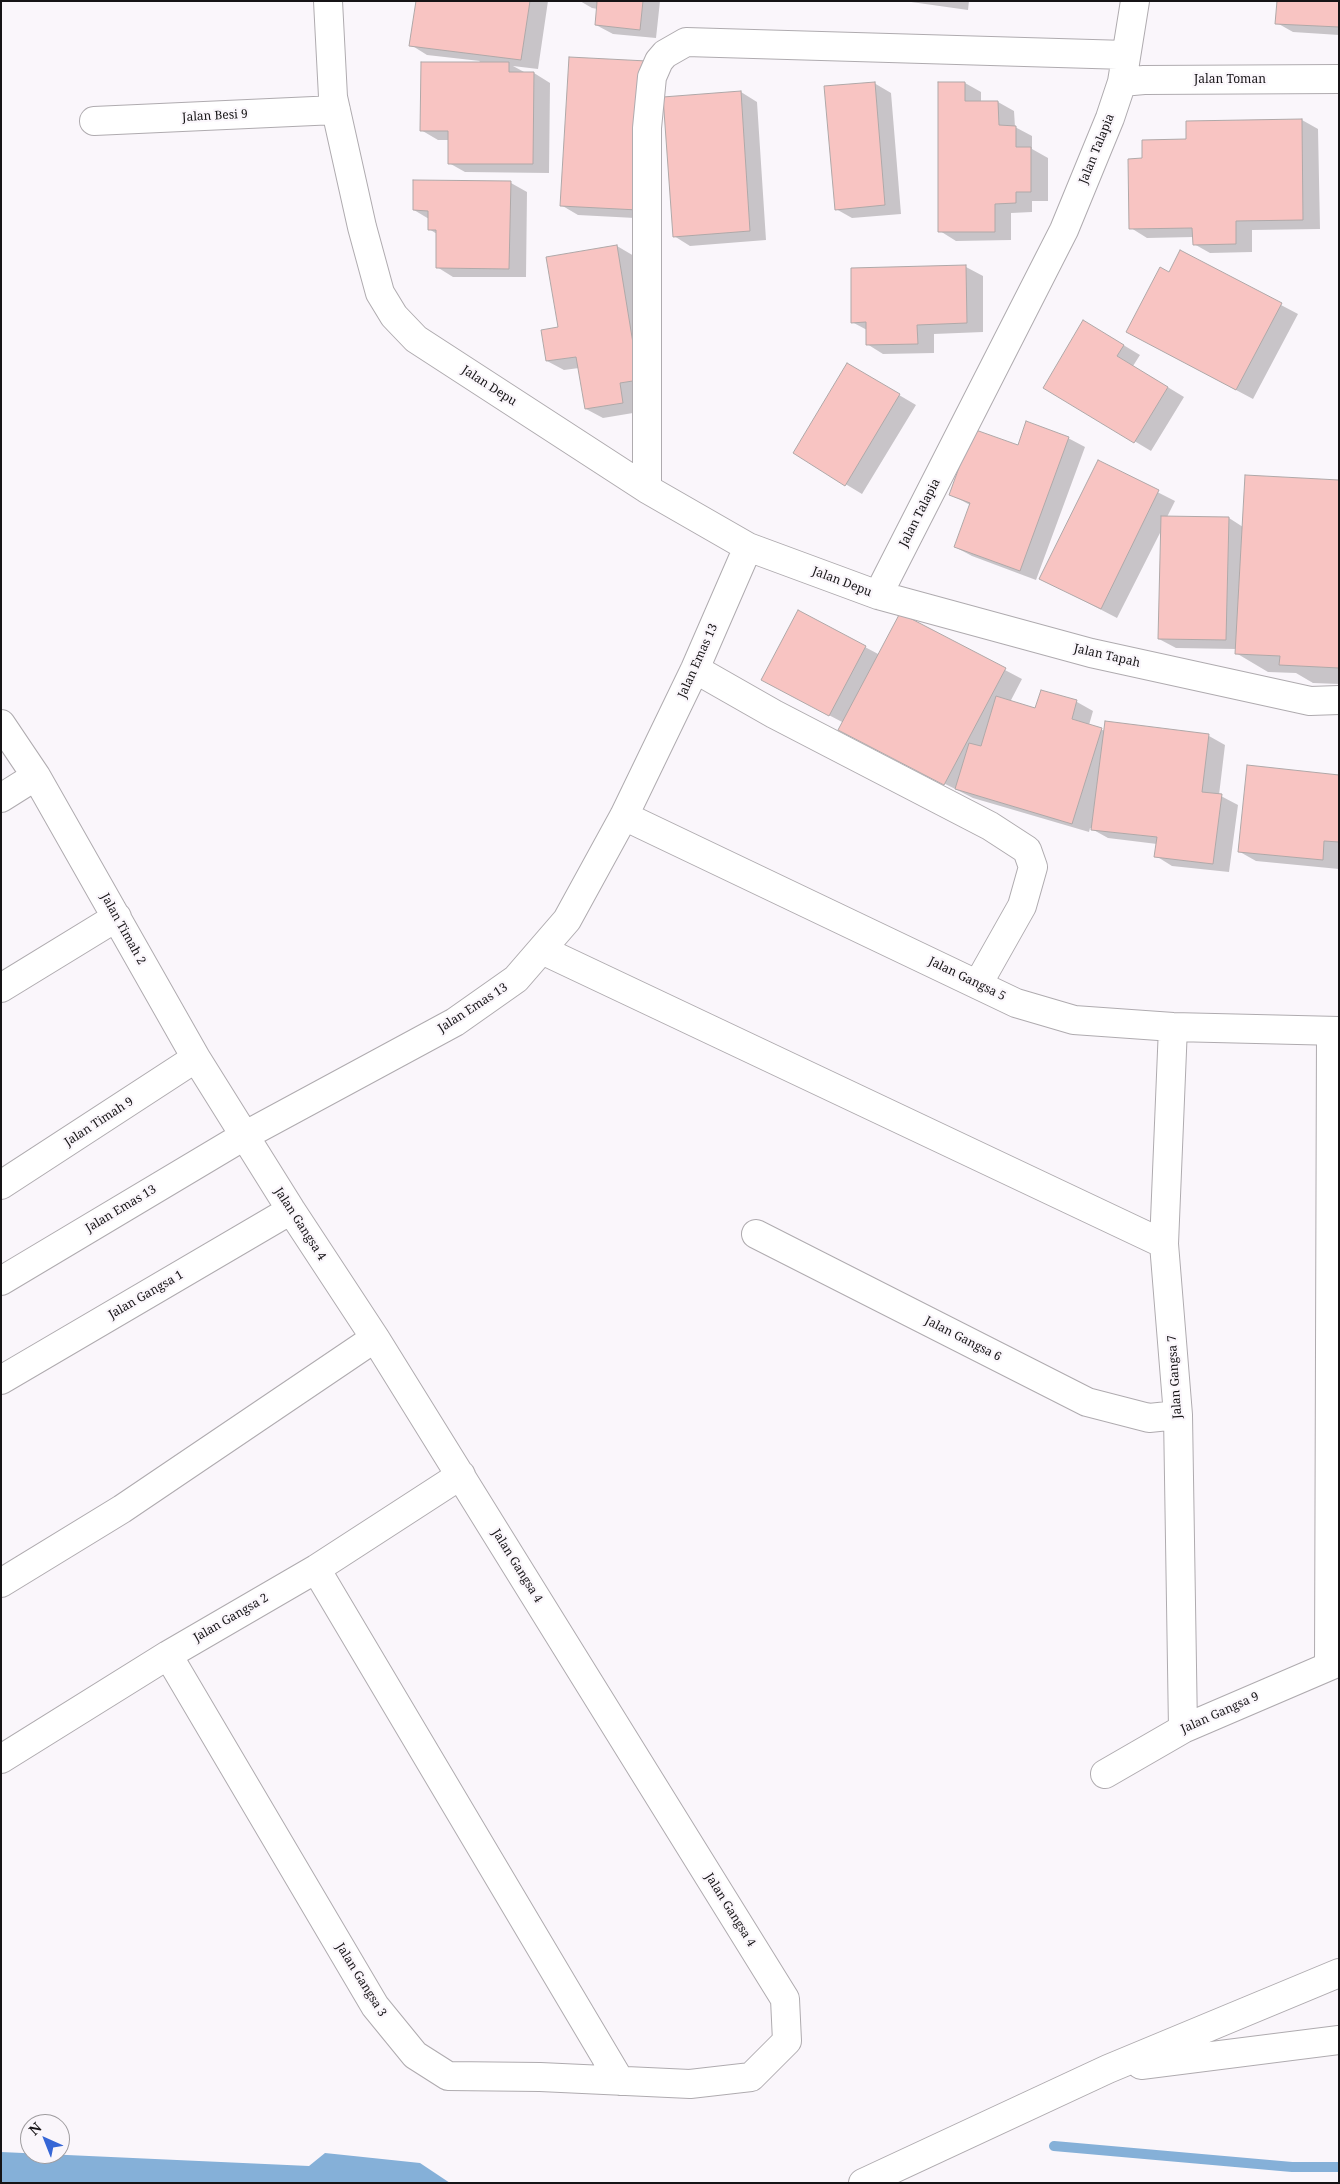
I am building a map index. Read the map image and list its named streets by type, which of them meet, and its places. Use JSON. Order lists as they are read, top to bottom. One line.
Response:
{"streets":{"street":["Jalan Toman","Jalan Besi 9","Jalan Talapia","Jalan Depu","Jalan Tapah","Jalan Emas 13","Jalan Timah 2","Jalan Gangsa 5","Jalan Timah 9","Jalan Gangsa 4","Jalan Gangsa 1","Jalan Gangsa 6","Jalan Gangsa 7","Jalan Gangsa 2","Jalan Gangsa 9","Jalan Gangsa 3"]},"crossings":[["Jalan Toman","Jalan Talapia"],["Jalan Besi 9","Jalan Depu"],["Jalan Talapia","Jalan Depu"],["Jalan Talapia","Jalan Tapah"],["Jalan Depu","Jalan Tapah"],["Jalan Depu","Jalan Emas 13"],["Jalan Emas 13","Jalan Timah 2"],["Jalan Emas 13","Jalan Gangsa 5"],["Jalan Emas 13","Jalan Gangsa 4"],["Jalan Timah 2","Jalan Timah 9"],["Jalan Timah 2","Jalan Gangsa 4"],["Jalan Gangsa 5","Jalan Gangsa 7"],["Jalan Gangsa 4","Jalan Gangsa 1"],["Jalan Gangsa 4","Jalan Gangsa 2"],["Jalan Gangsa 4","Jalan Gangsa 3"],["Jalan Gangsa 6","Jalan Gangsa 7"],["Jalan Gangsa 7","Jalan Gangsa 9"],["Jalan Gangsa 2","Jalan Gangsa 3"]],"north":"top left"}
